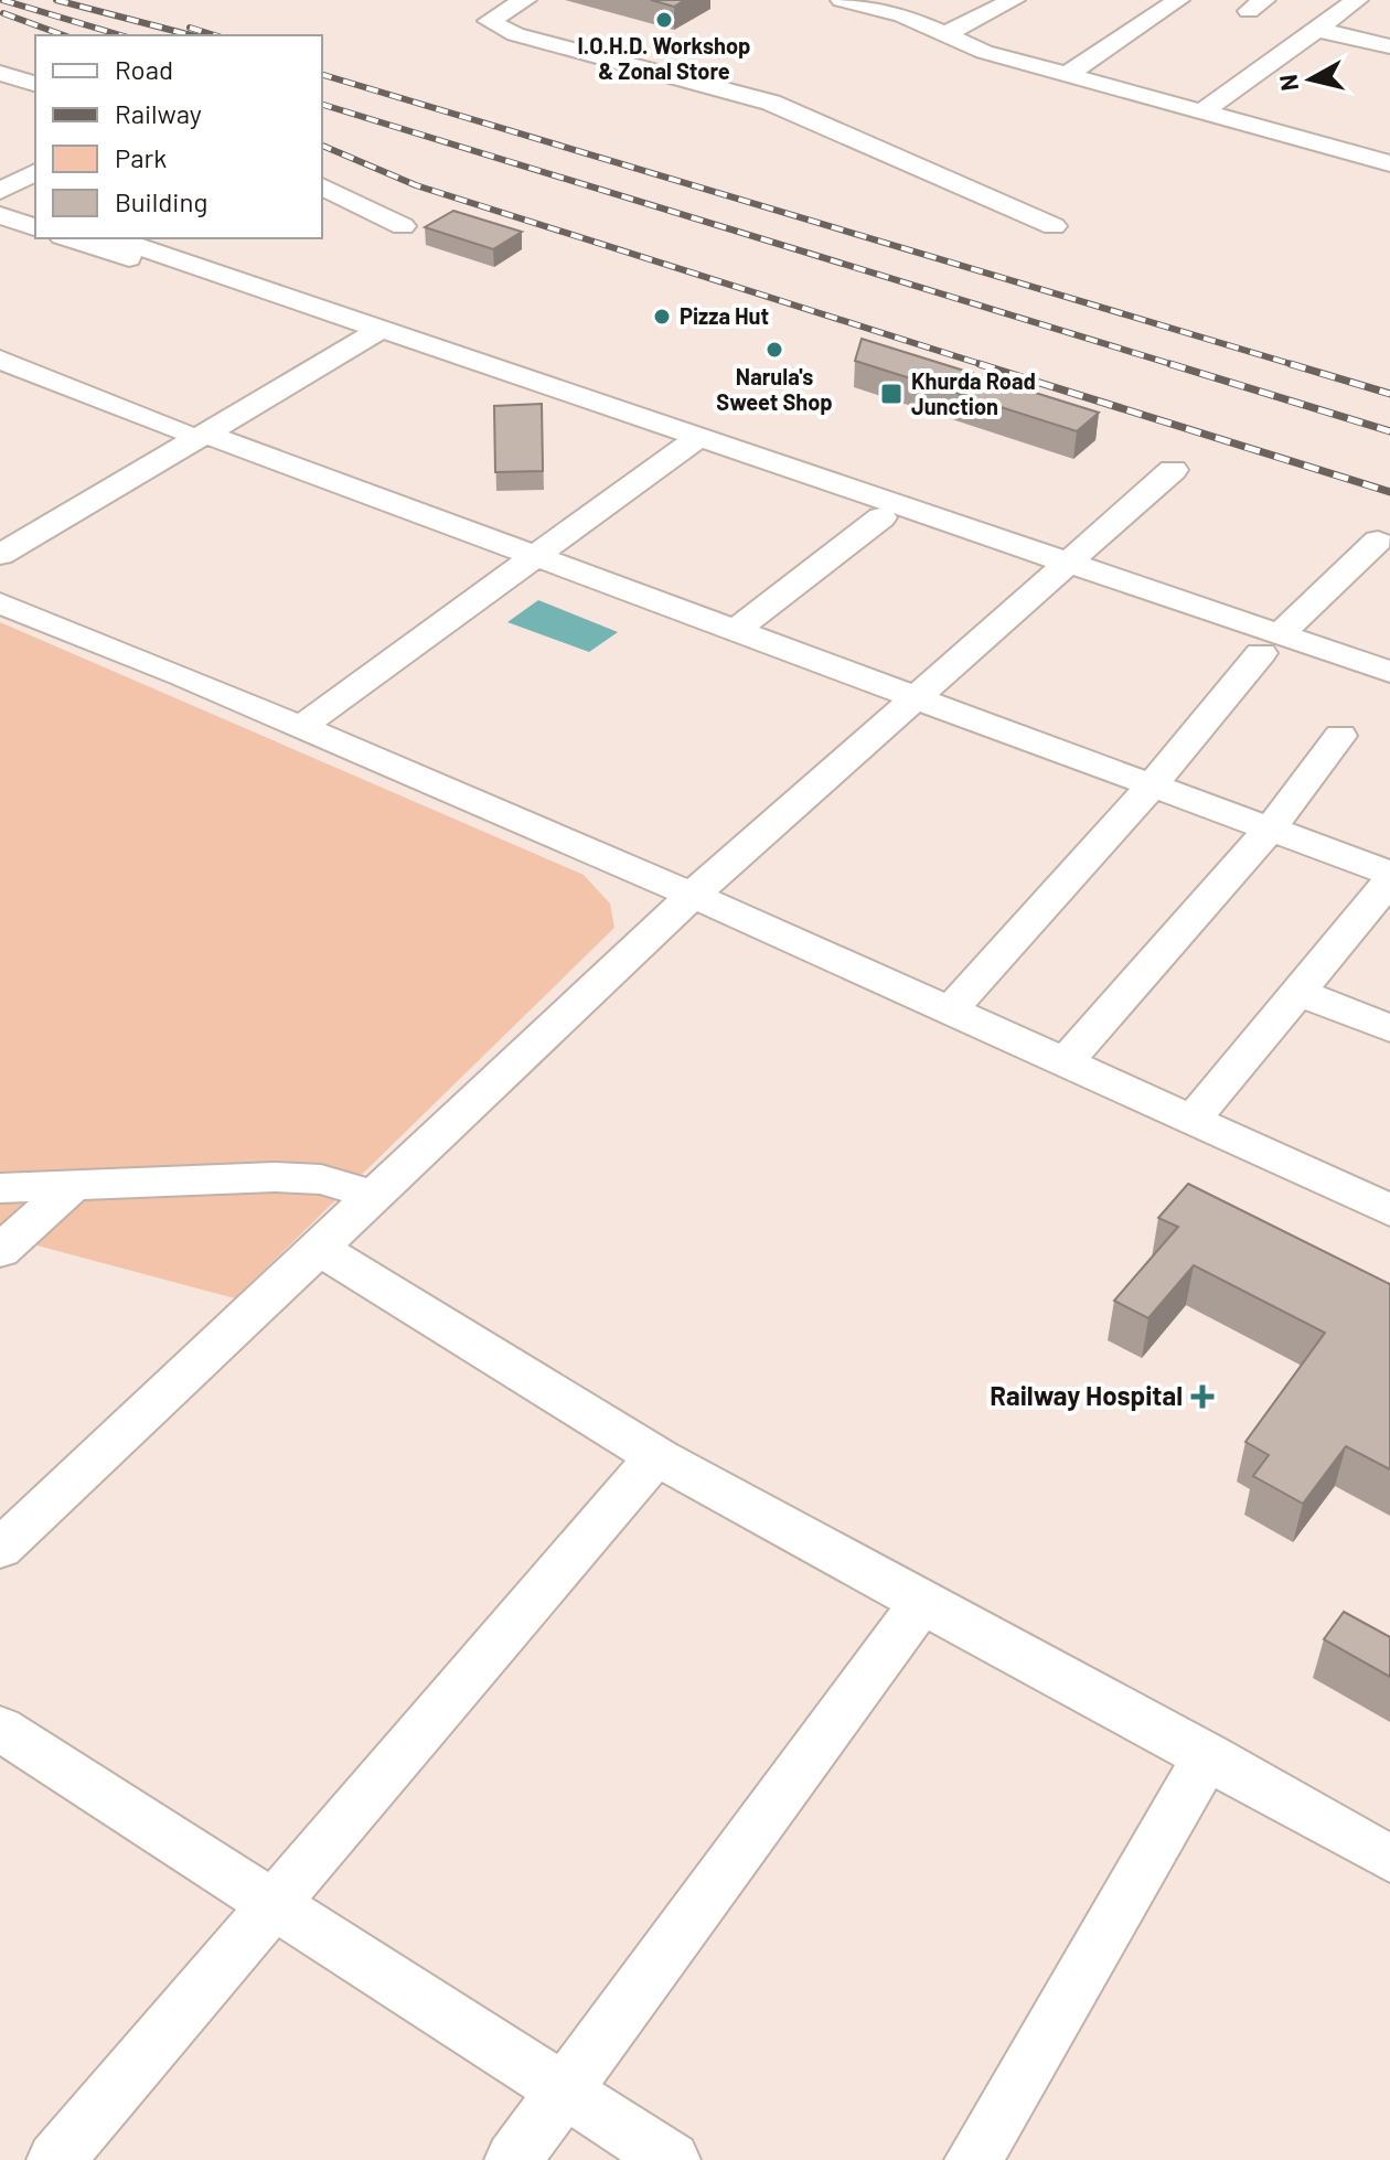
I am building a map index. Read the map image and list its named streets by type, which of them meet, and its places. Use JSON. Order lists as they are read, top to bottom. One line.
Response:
{"places":{"other":["I.O.H.D. Workshop & Zonal Store","Pizza Hut","Narula's Sweet Shop"],"transit":["Khurda Road Junction"],"health":["Railway Hospital"]},"legend":["Road","Railway","Park","Building"],"north":"left"}
